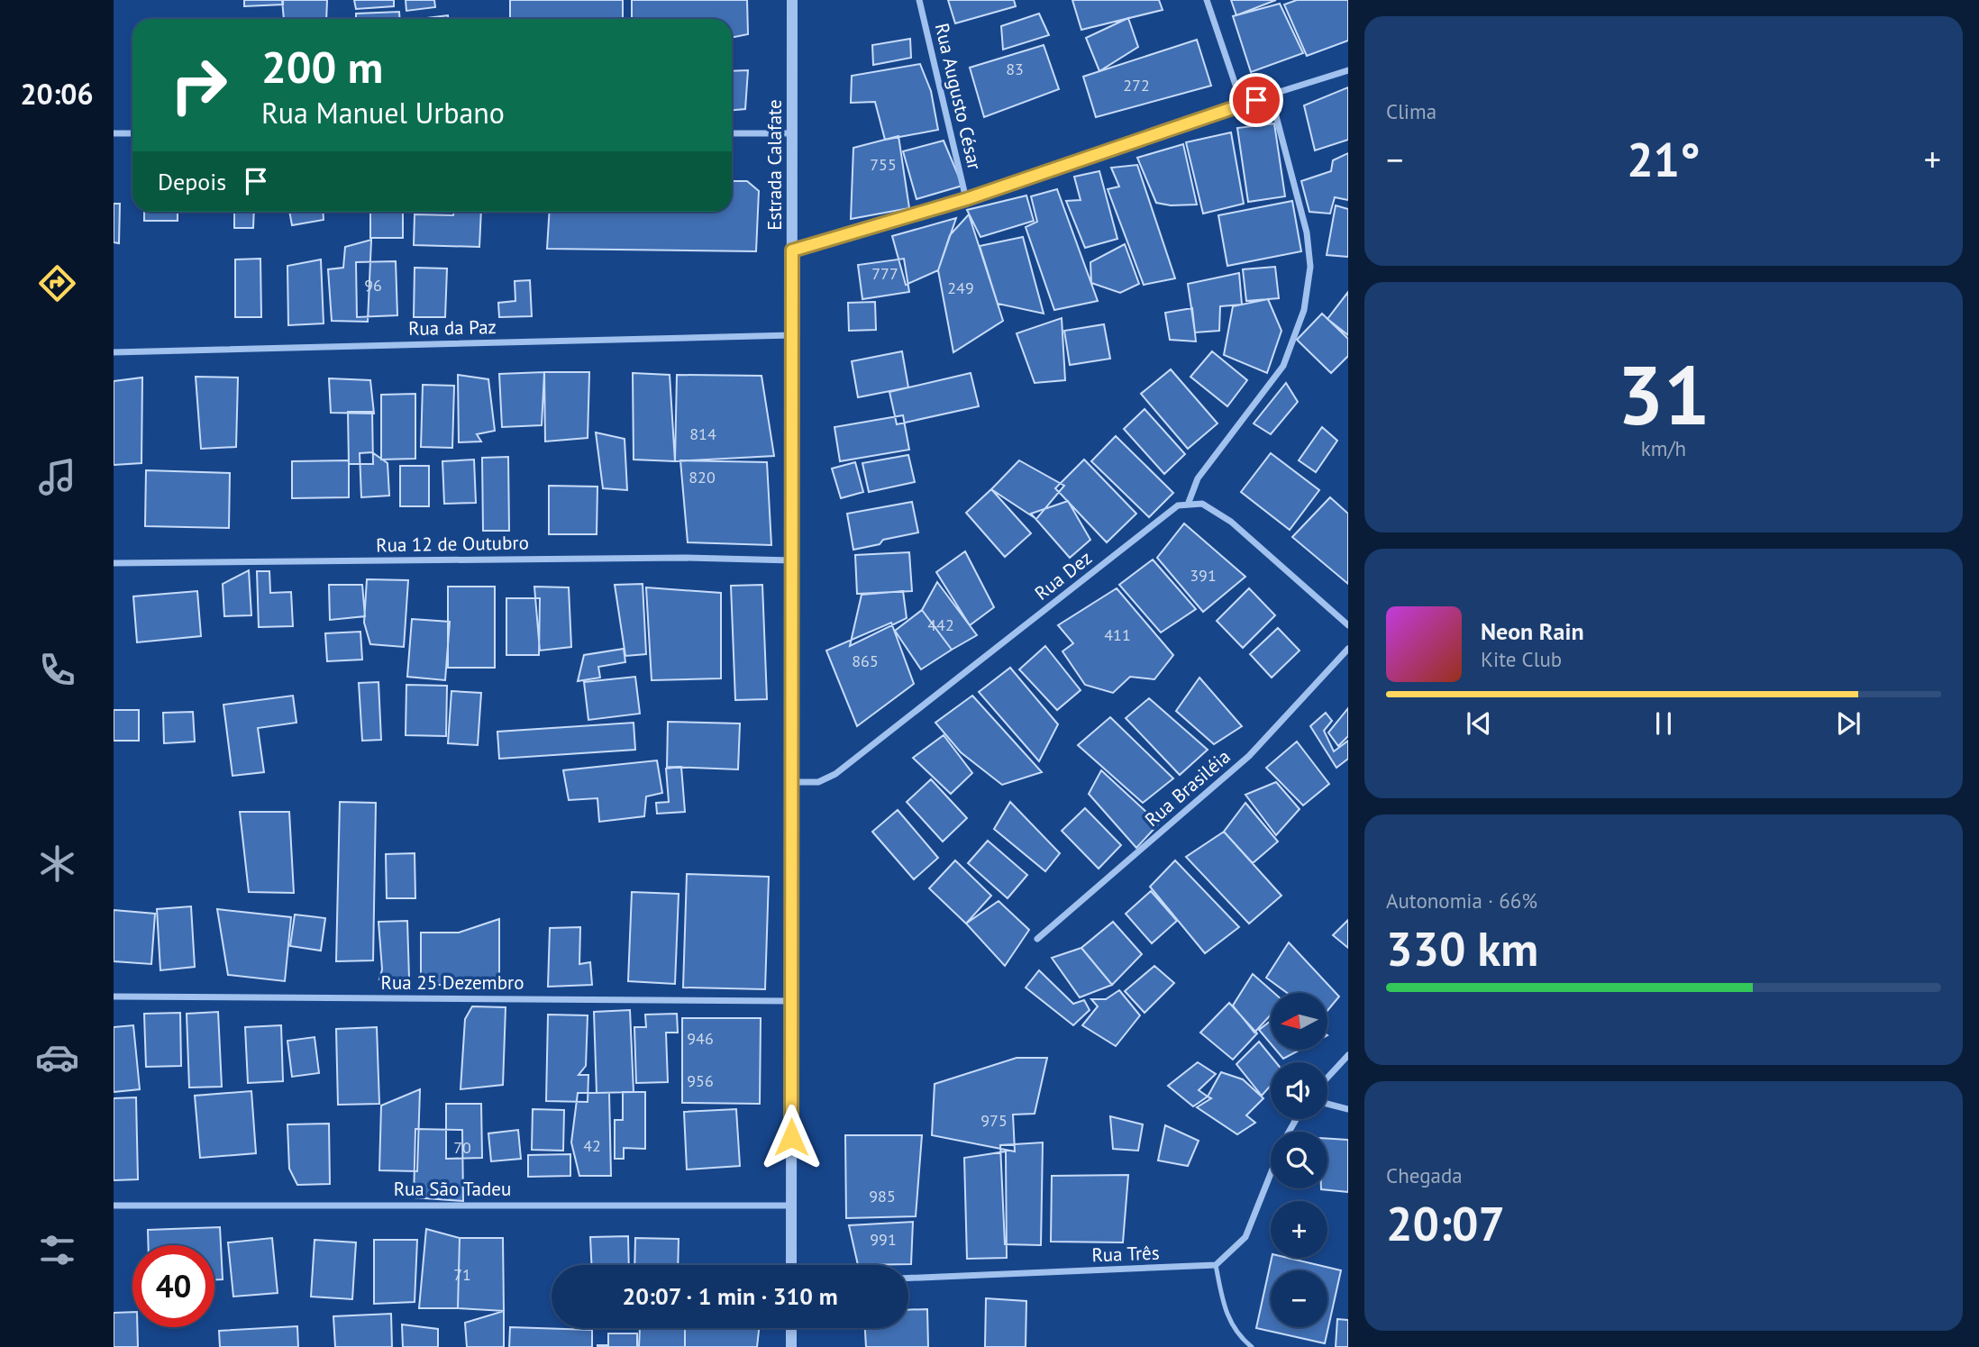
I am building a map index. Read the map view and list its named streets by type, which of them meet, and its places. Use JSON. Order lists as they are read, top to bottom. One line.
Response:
{"streets":{"street":["Rua Augusto César","Estrada Calafate","Rua da Paz","Rua 12 de Outubro","Rua Dez","Rua Brasiléia","Rua 25 Dezembro","Rua São Tadeu","Rua Três"]},"crossings":[["Estrada Calafate","Rua da Paz"],["Estrada Calafate","Rua 12 de Outubro"],["Estrada Calafate","Rua Dez"],["Estrada Calafate","Rua 25 Dezembro"],["Estrada Calafate","Rua São Tadeu"]],"house_numbers":["83","272","755","777","96","249","814","820","391","442","411","865","946","956","975","42","70","985","991","71"],"north":"left","page":{"tabs":"20:06","tile":["Clima",["31","km/h"],["Autonomia · 66%","330 km"],["Chegada","20:07"]],"turn":["200 m","Rua Manuel Urbano"],"heat":["−","21°","+"],"then":"Depois","song":["Neon Rain","Kite Club"],"map_buttons":["+","−"],"limit":"40","trip":"20:07 · 1 min · 310 m"}}
